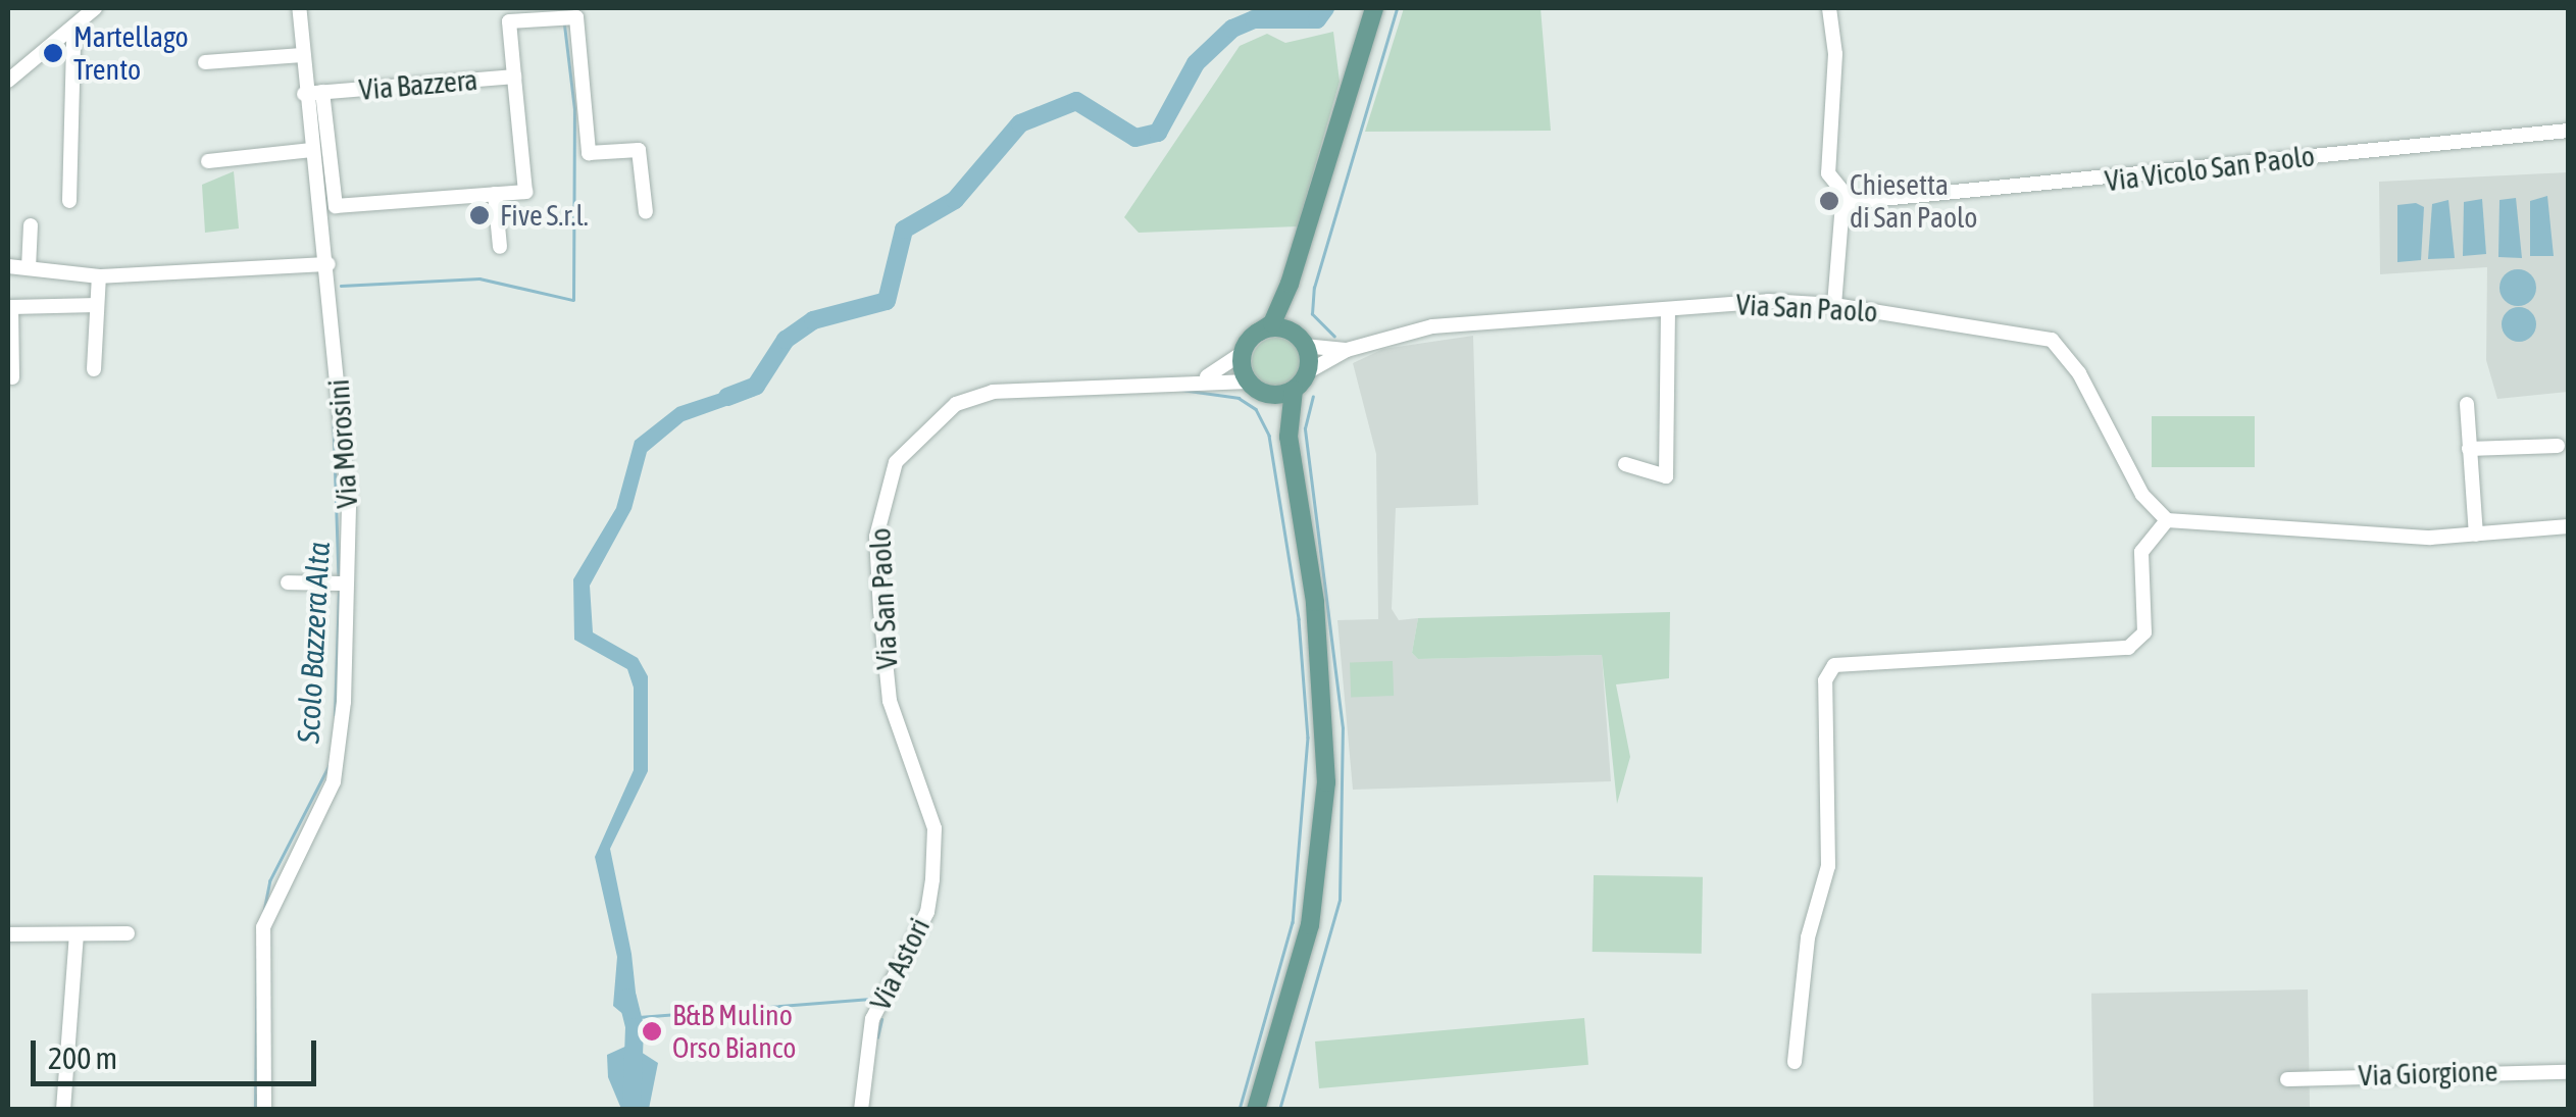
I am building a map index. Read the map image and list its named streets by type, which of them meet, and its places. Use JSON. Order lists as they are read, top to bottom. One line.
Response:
{"streets":{"street":["Via Bazzera","Via Vicolo San Paolo","Via San Paolo","Via Morosini","Via Astori","Via Giorgione"]},"crossings":[["Via Bazzera","Via Morosini"],["Via San Paolo","Via Astori"]],"water":["Scolo Bazzera Alta"],"places":["Martellago Trento","Chiesetta di San Paolo","Five S.r.l.","B&B Mulino Orso Bianco"],"scale_bar":"200 m"}
